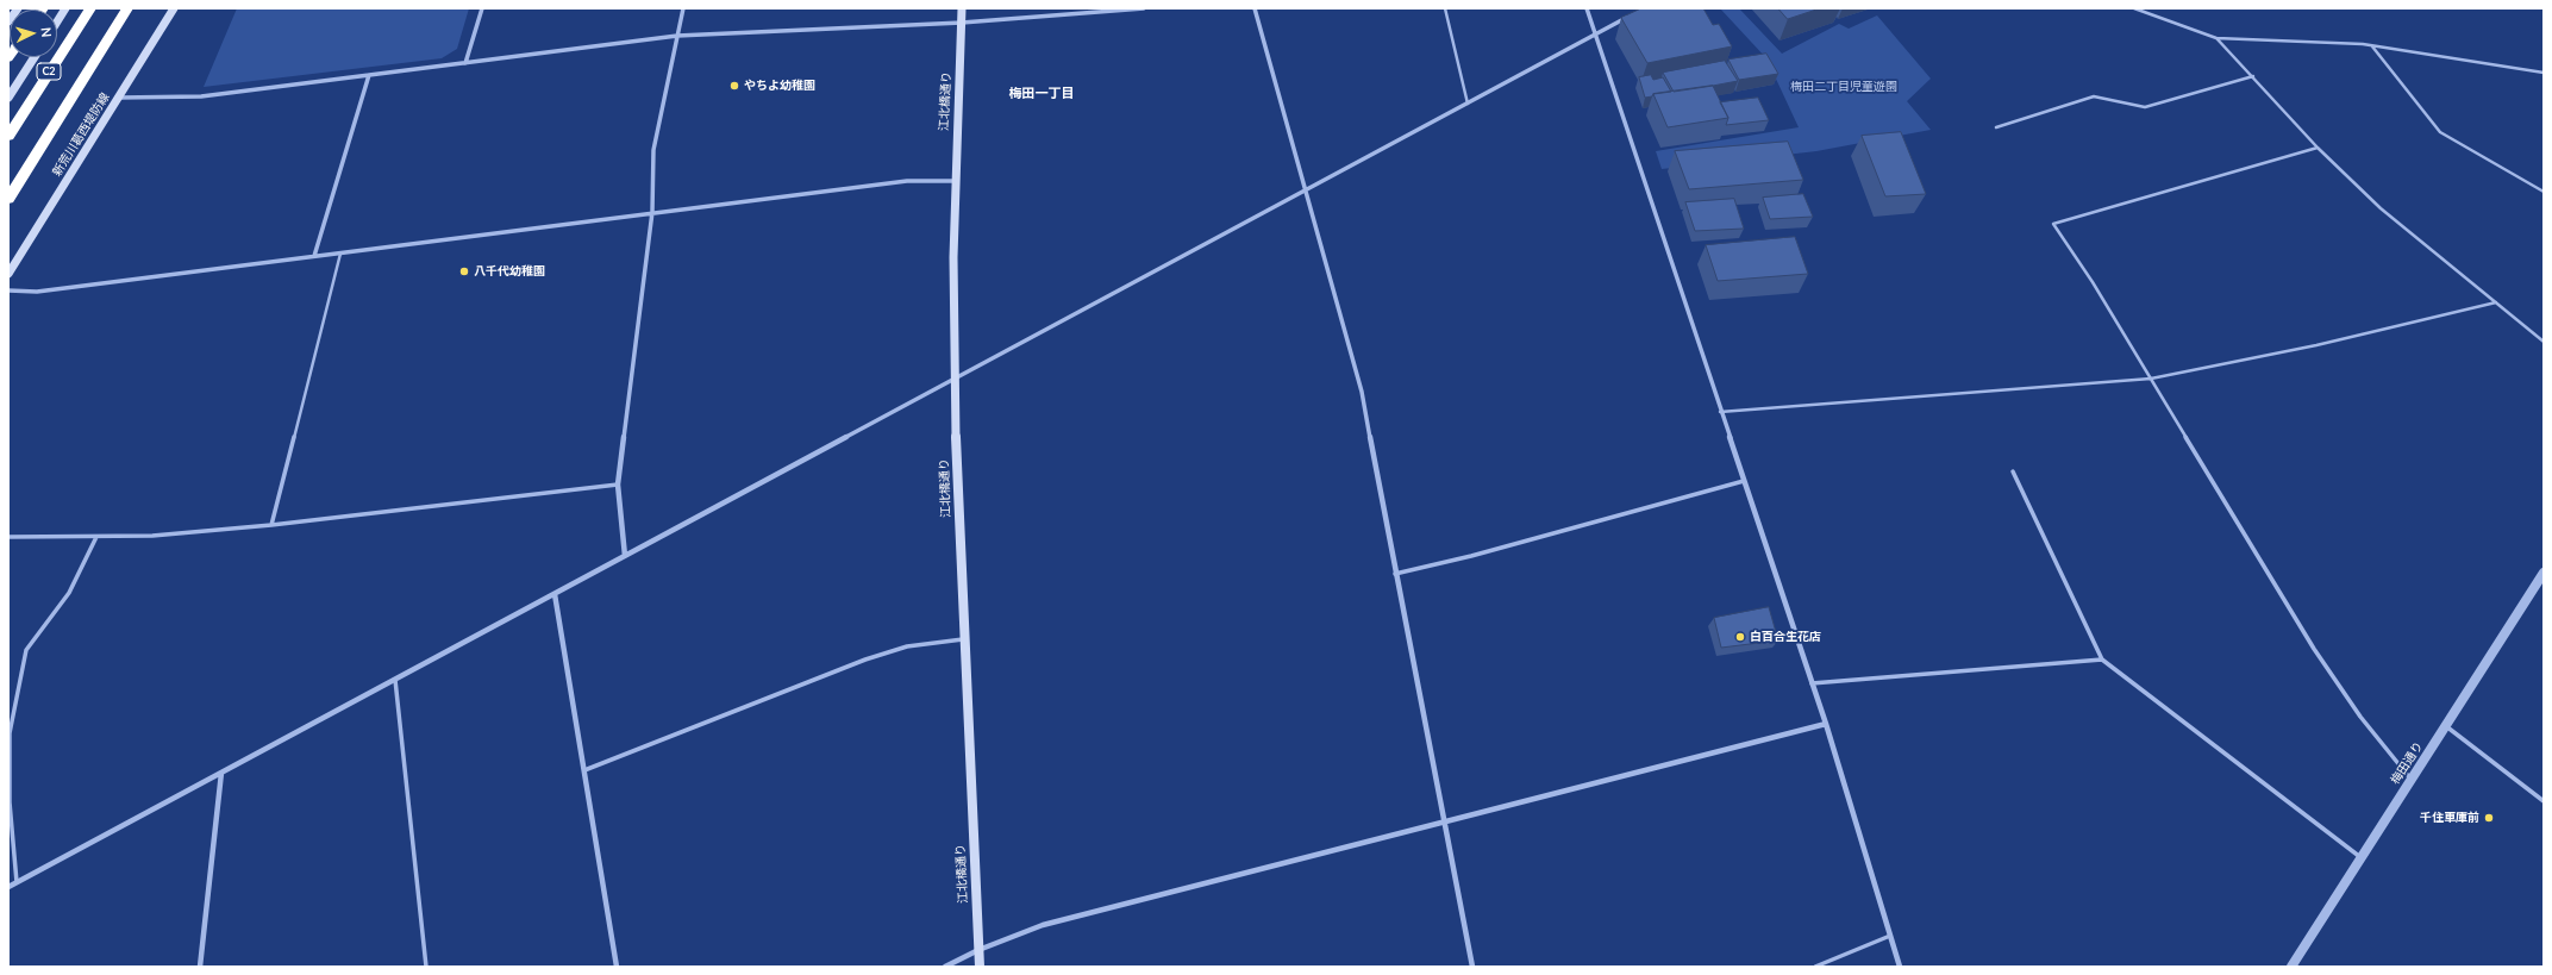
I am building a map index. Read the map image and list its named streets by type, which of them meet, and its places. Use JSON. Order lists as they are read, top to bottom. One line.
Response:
{"streets":{"highway":["C2"],"main road":["江北橋通り","新荒川葛西堤防線"],"street":["梅田通り"]},"districts":["梅田一丁目"],"parks":["梅田二丁目児童遊園"],"places":["やちよ幼稚園","八千代幼稚園","白百合生花店","千住車庫前"],"north":"right"}
